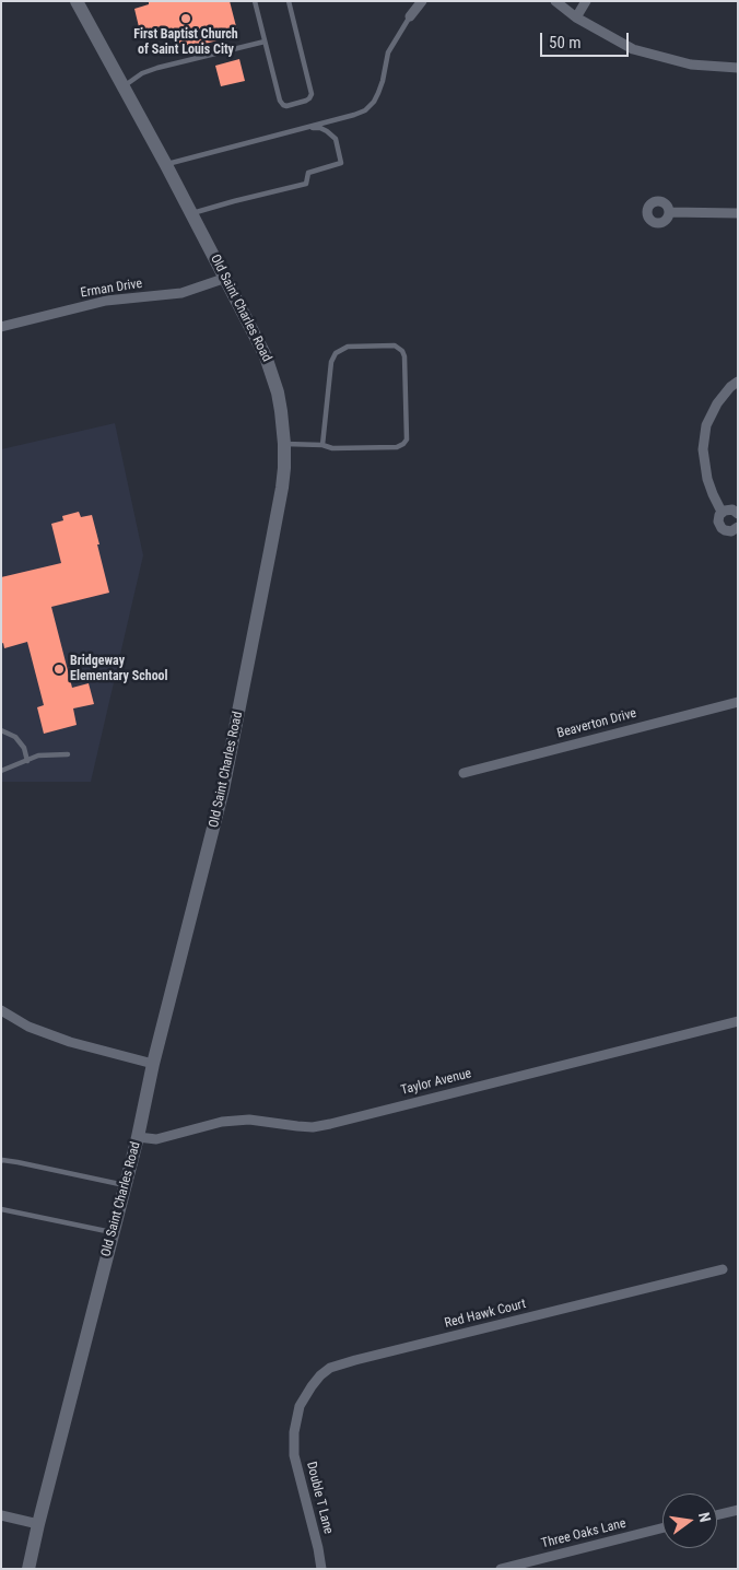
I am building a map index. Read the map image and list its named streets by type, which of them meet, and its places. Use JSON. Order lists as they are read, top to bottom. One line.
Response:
{"streets":{"street":["Erman Drive","Old Saint Charles Road","Beaverton Drive","Taylor Avenue","Red Hawk Court","Double T Lane","Three Oaks Lane"]},"crossings":[["Erman Drive","Old Saint Charles Road"],["Old Saint Charles Road","Taylor Avenue"],["Red Hawk Court","Double T Lane"]],"places":["First Baptist Church of Saint Louis City","Bridgeway Elementary School"],"scale_bar":"50 m","north":"right"}
